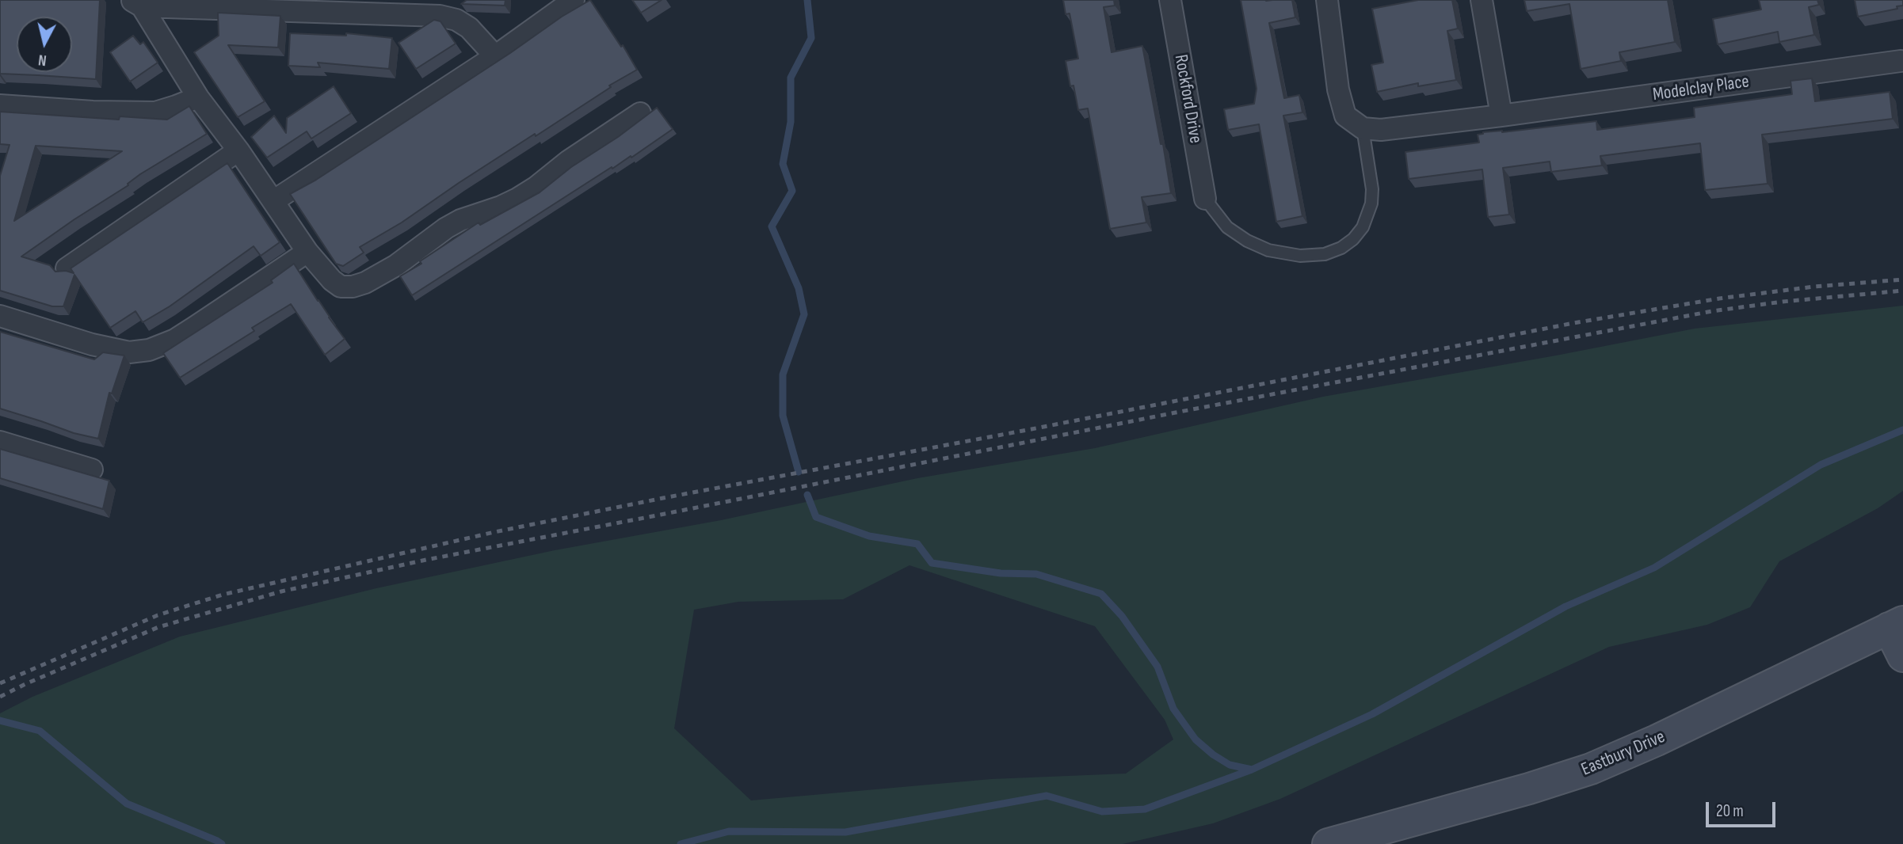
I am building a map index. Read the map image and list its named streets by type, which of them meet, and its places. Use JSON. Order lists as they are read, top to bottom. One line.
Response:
{"streets":{"street":["Modelclay Place","Rockford Drive","Eastbury Drive"]},"scale_bar":"20 m","north":"bottom"}
